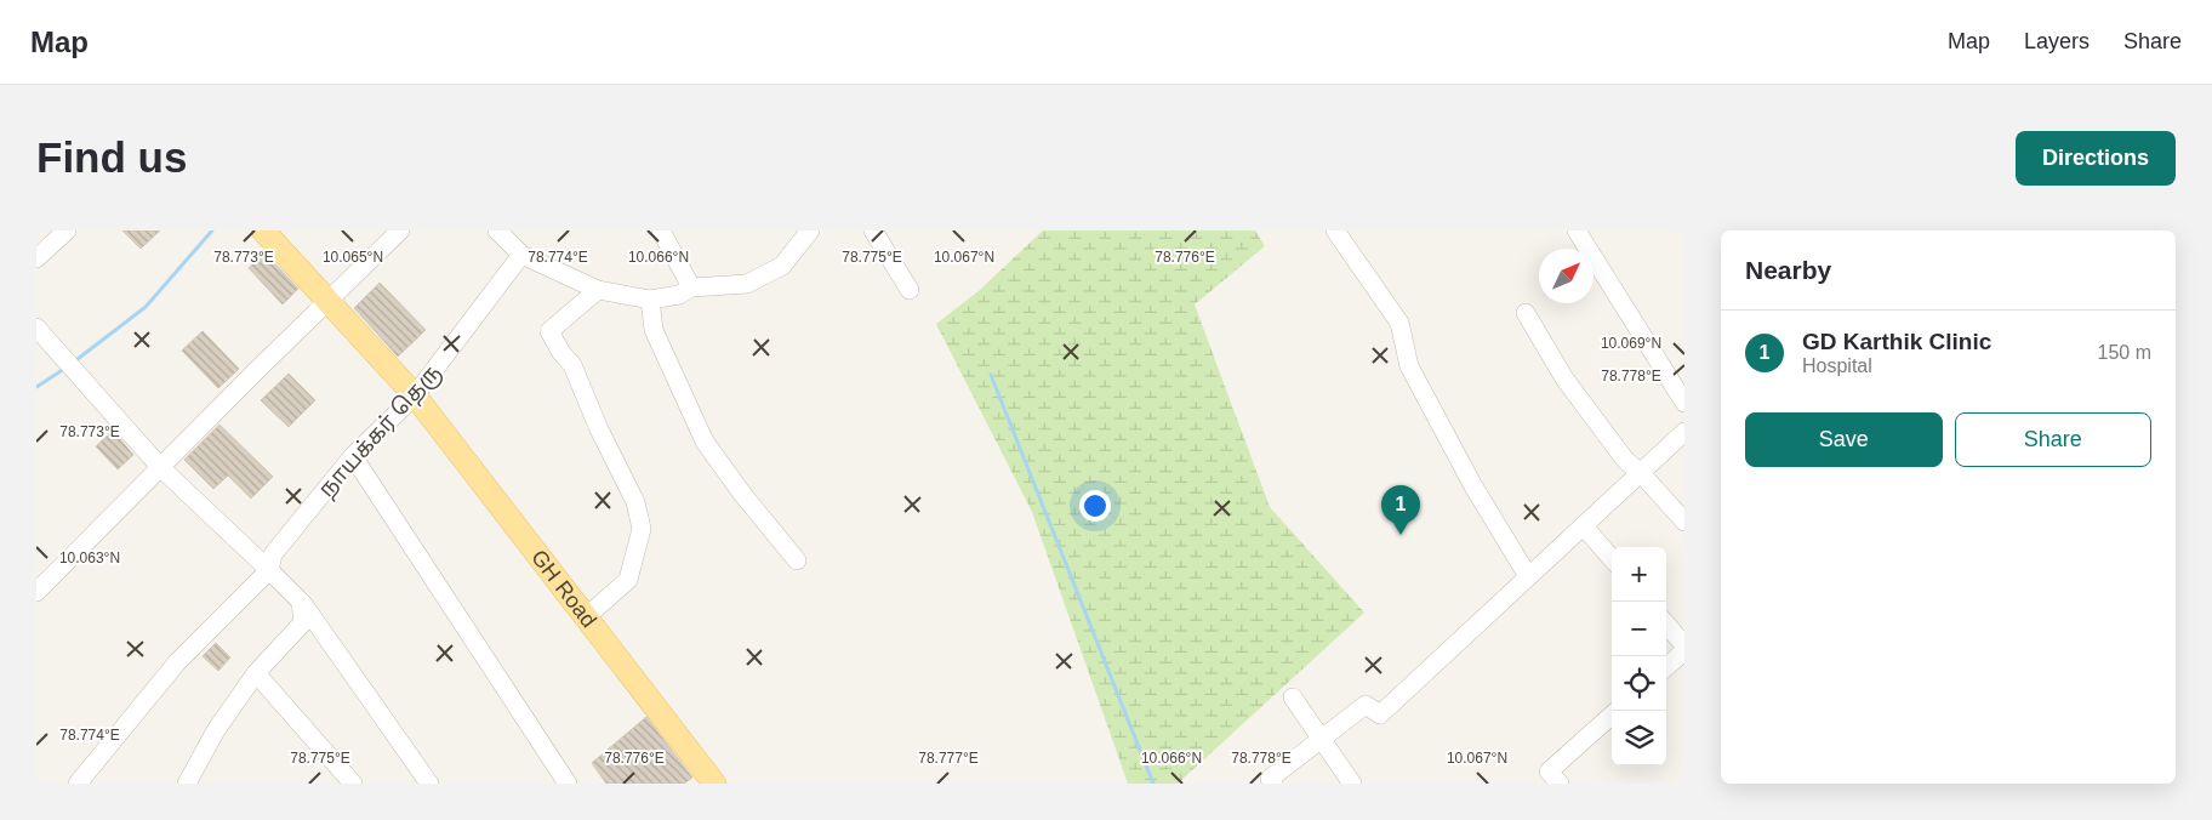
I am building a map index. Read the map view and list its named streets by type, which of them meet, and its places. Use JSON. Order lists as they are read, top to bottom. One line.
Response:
{"streets":{"main road":["GH Road"],"street":["நாயக்கர் தெரு"]},"crossings":[["நாயக்கர் தெரு","GH Road"]],"north":"top right","page":{"header":"Map","nav":["Map","Layers","Share"],"buttons":["Directions",["Save","Share"]],"title":"Find us","heading":"Nearby","list":[{"mark":"1","name":"GD Karthik Clinic","note":"Hospital","value":"150 m"}],"pins":"1","map_buttons":["+","−"]},"coordinates":["78.773°E","78.774°E","78.775°E","78.776°E","10.065°N","10.066°N","10.067°N","10.069°N","78.778°E","10.063°N","78.777°E"]}
